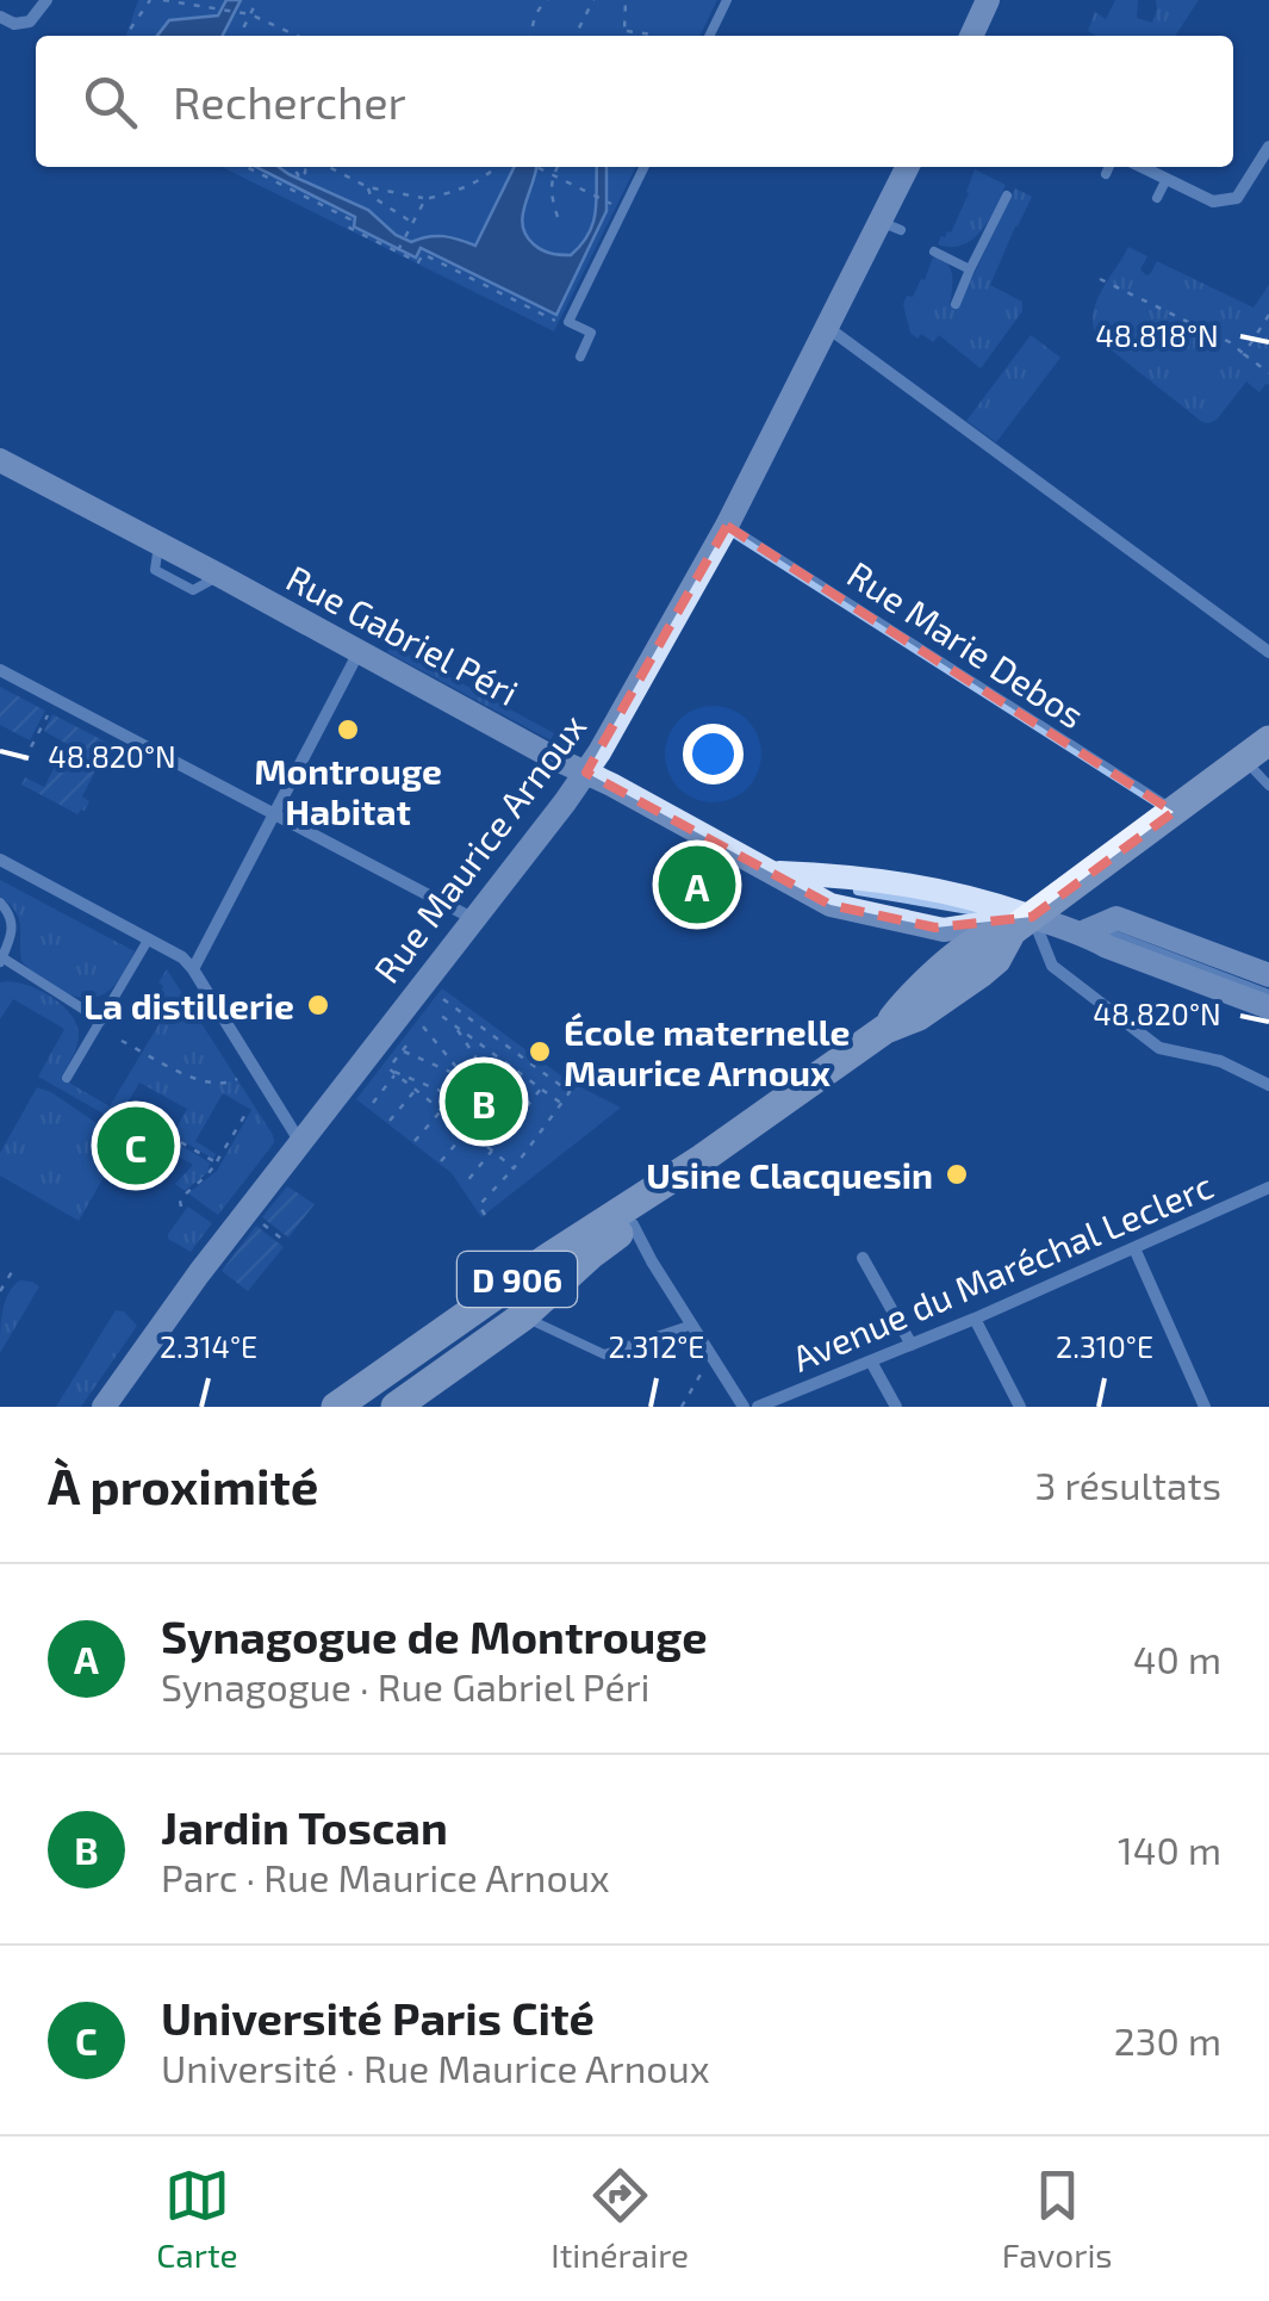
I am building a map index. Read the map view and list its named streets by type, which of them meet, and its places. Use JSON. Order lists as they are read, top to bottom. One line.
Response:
{"streets":{"main road":["Rue Gabriel Péri","Rue Maurice Arnoux","D 906"],"street":["Rue Marie Debos","Avenue du Maréchal Leclerc"]},"crossings":[["Rue Gabriel Péri","Rue Maurice Arnoux"],["Rue Gabriel Péri","D 906"],["Rue Marie Debos","Rue Maurice Arnoux"],["Rue Marie Debos","D 906"]],"places":["Montrouge Habitat","La distillerie","École maternelle Maurice Arnoux","Usine Clacquesin"],"page":{"search":"Rechercher","pins":["A","B","C"],"heading":["À proximité","3 résultats"],"list":[{"mark":"A","name":"Synagogue de Montrouge","note":"Synagogue · Rue Gabriel Péri","value":"40 m"},{"mark":"B","name":"Jardin Toscan","note":"Parc · Rue Maurice Arnoux","value":"140 m"},{"mark":"C","name":"Université Paris Cité","note":"Université · Rue Maurice Arnoux","value":"230 m"}],"nav":["Carte","Itinéraire","Favoris"]},"coordinates":["48.818°N","48.820°N","2.314°E","2.312°E","2.310°E"]}
